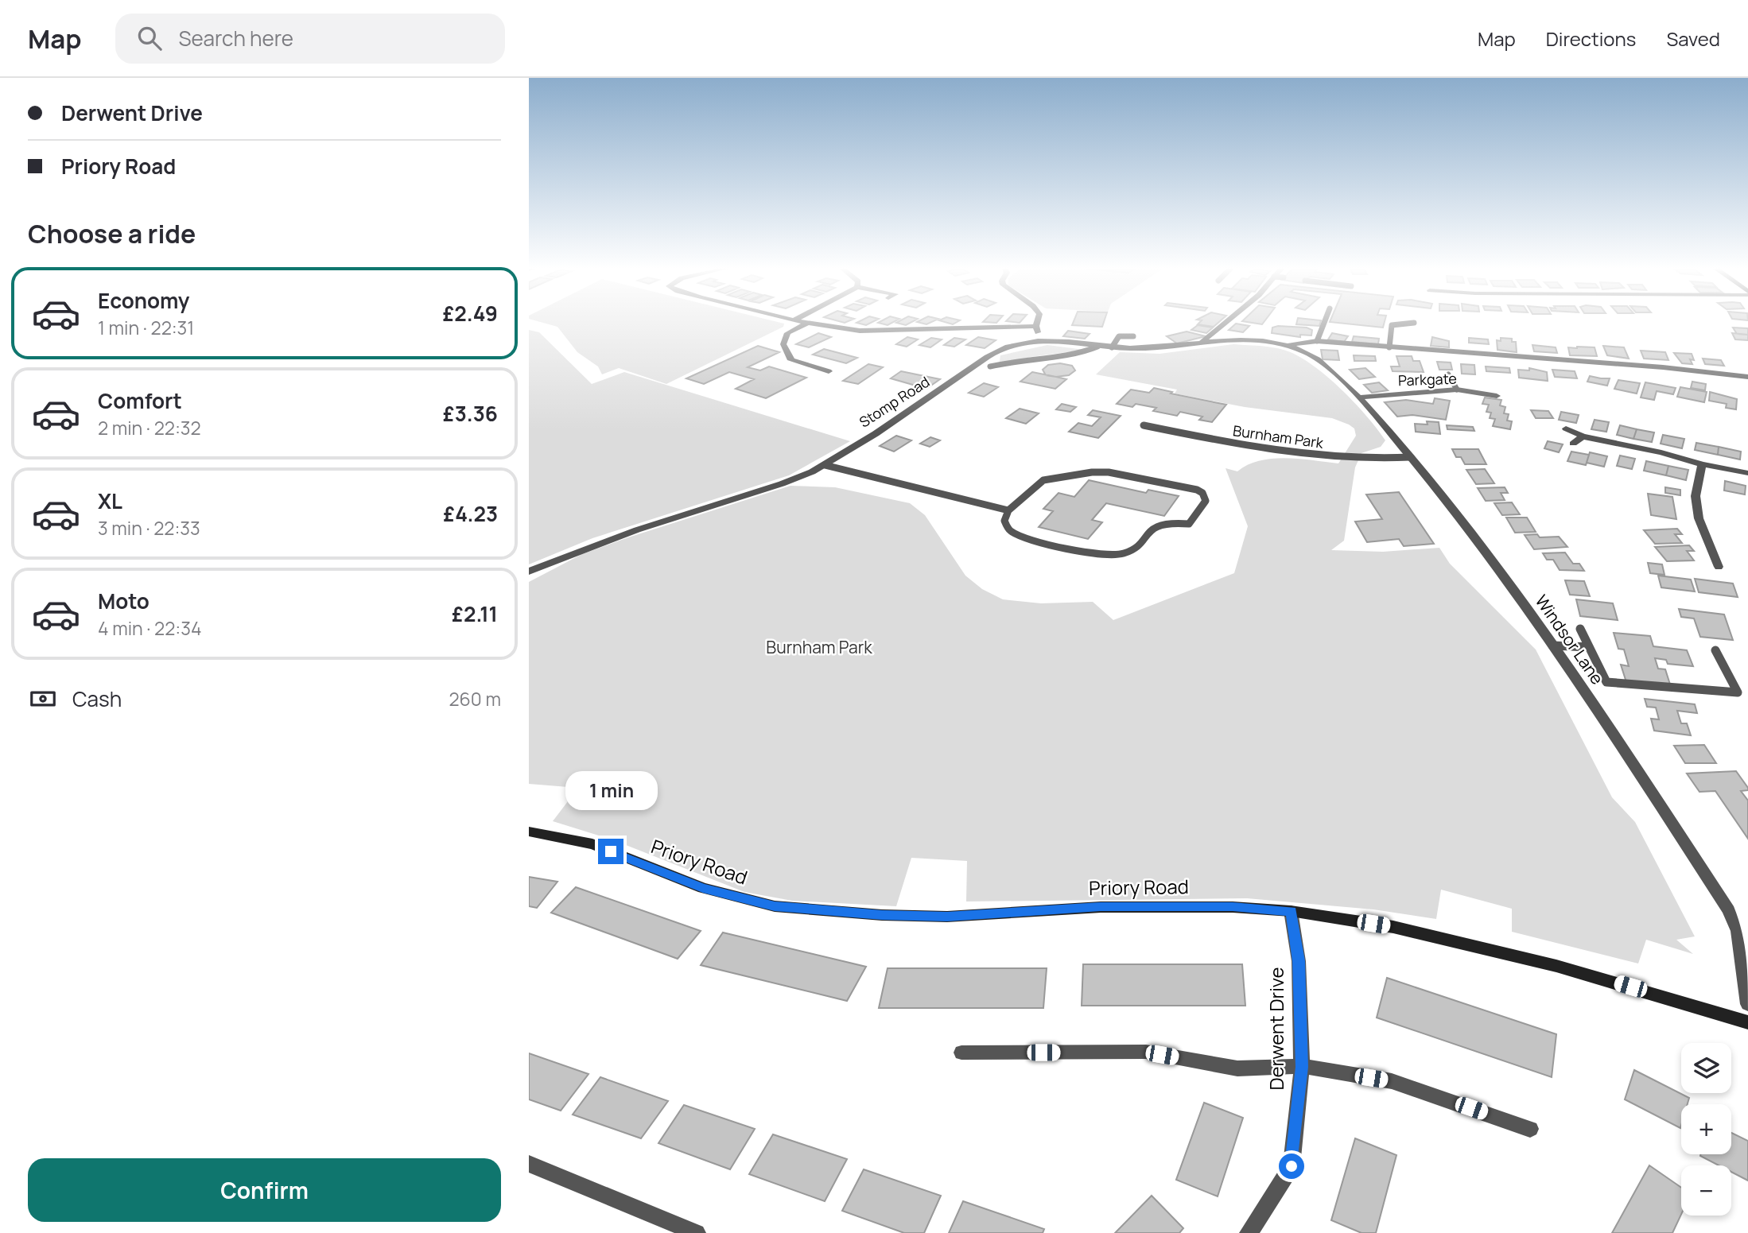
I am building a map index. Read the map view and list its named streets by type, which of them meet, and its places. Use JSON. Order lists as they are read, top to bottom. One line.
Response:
{"streets":{"street":["Parkgate","Stomp Road","Windsor Lane","Priory Road","Derwent Drive"],"lane":["Burnham Park"]},"crossings":[["Parkgate","Windsor Lane"],["Stomp Road","Windsor Lane"],["Burnham Park","Windsor Lane"],["Priory Road","Derwent Drive"]],"parks":["Burnham Park"],"page":{"header":"Map","search":"Search here","nav":["Map","Directions","Saved"],"banner":["Derwent Drive","Priory Road"],"heading":"Choose a ride","list":[{"name":"Economy","note":"1 min · 22:31","value":"£2.49"},{"name":"Comfort","note":"2 min · 22:32","value":"£3.36"},{"name":"XL","note":"3 min · 22:33","value":"£4.23"},{"name":"Moto","note":"4 min · 22:34","value":"£2.11"}],"pay":["Cash","260 m"],"bubble":"1 min","map_buttons":["+","−"],"buttons":"Confirm"}}
